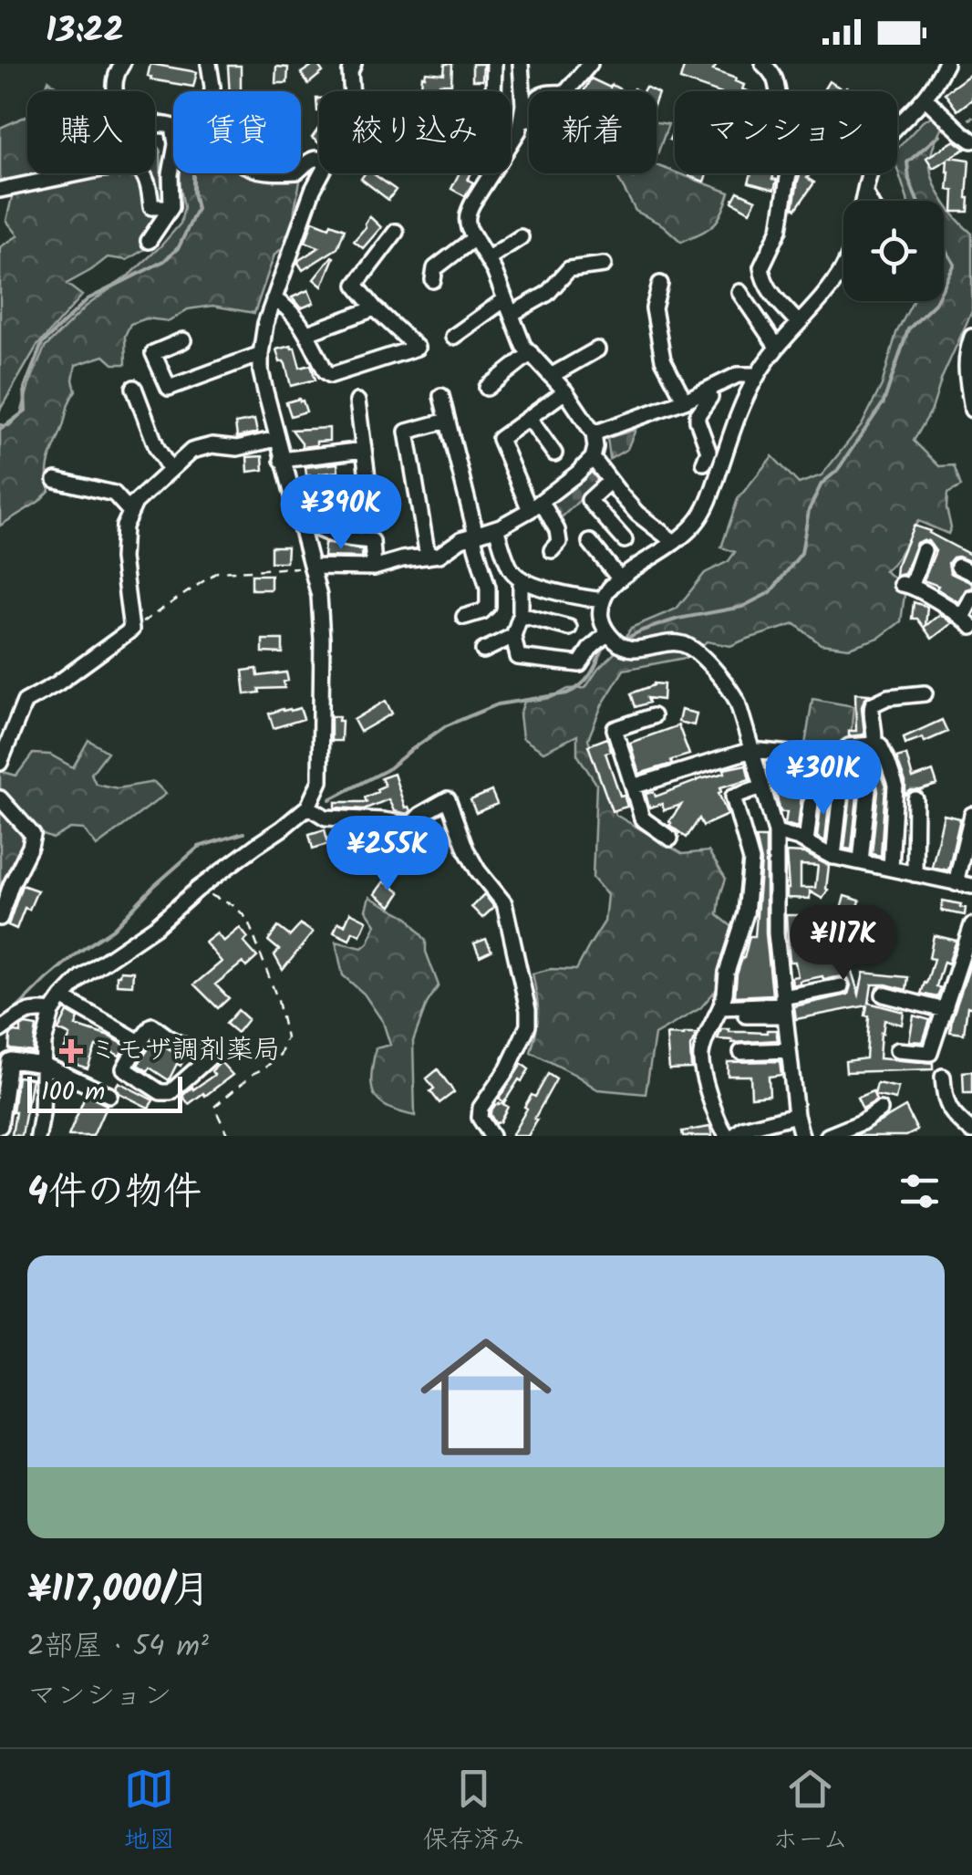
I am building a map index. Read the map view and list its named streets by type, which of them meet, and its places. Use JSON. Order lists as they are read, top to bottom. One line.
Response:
{"places":{"health":["ミモザ調剤薬局"]},"scale_bar":"100 m","page":{"status":"13:22","chip":["購入","賃貸","絞り込み","新着","マンション"],"price":["¥390K","¥301K","¥255K","¥117K"],"scale":"100 m","heading":"4件の物件","list":[{"name":"¥117,000/月","note":"2部屋 · 54 m² · マンション"}],"tabs":["地図","保存済み","ホーム"]}}
